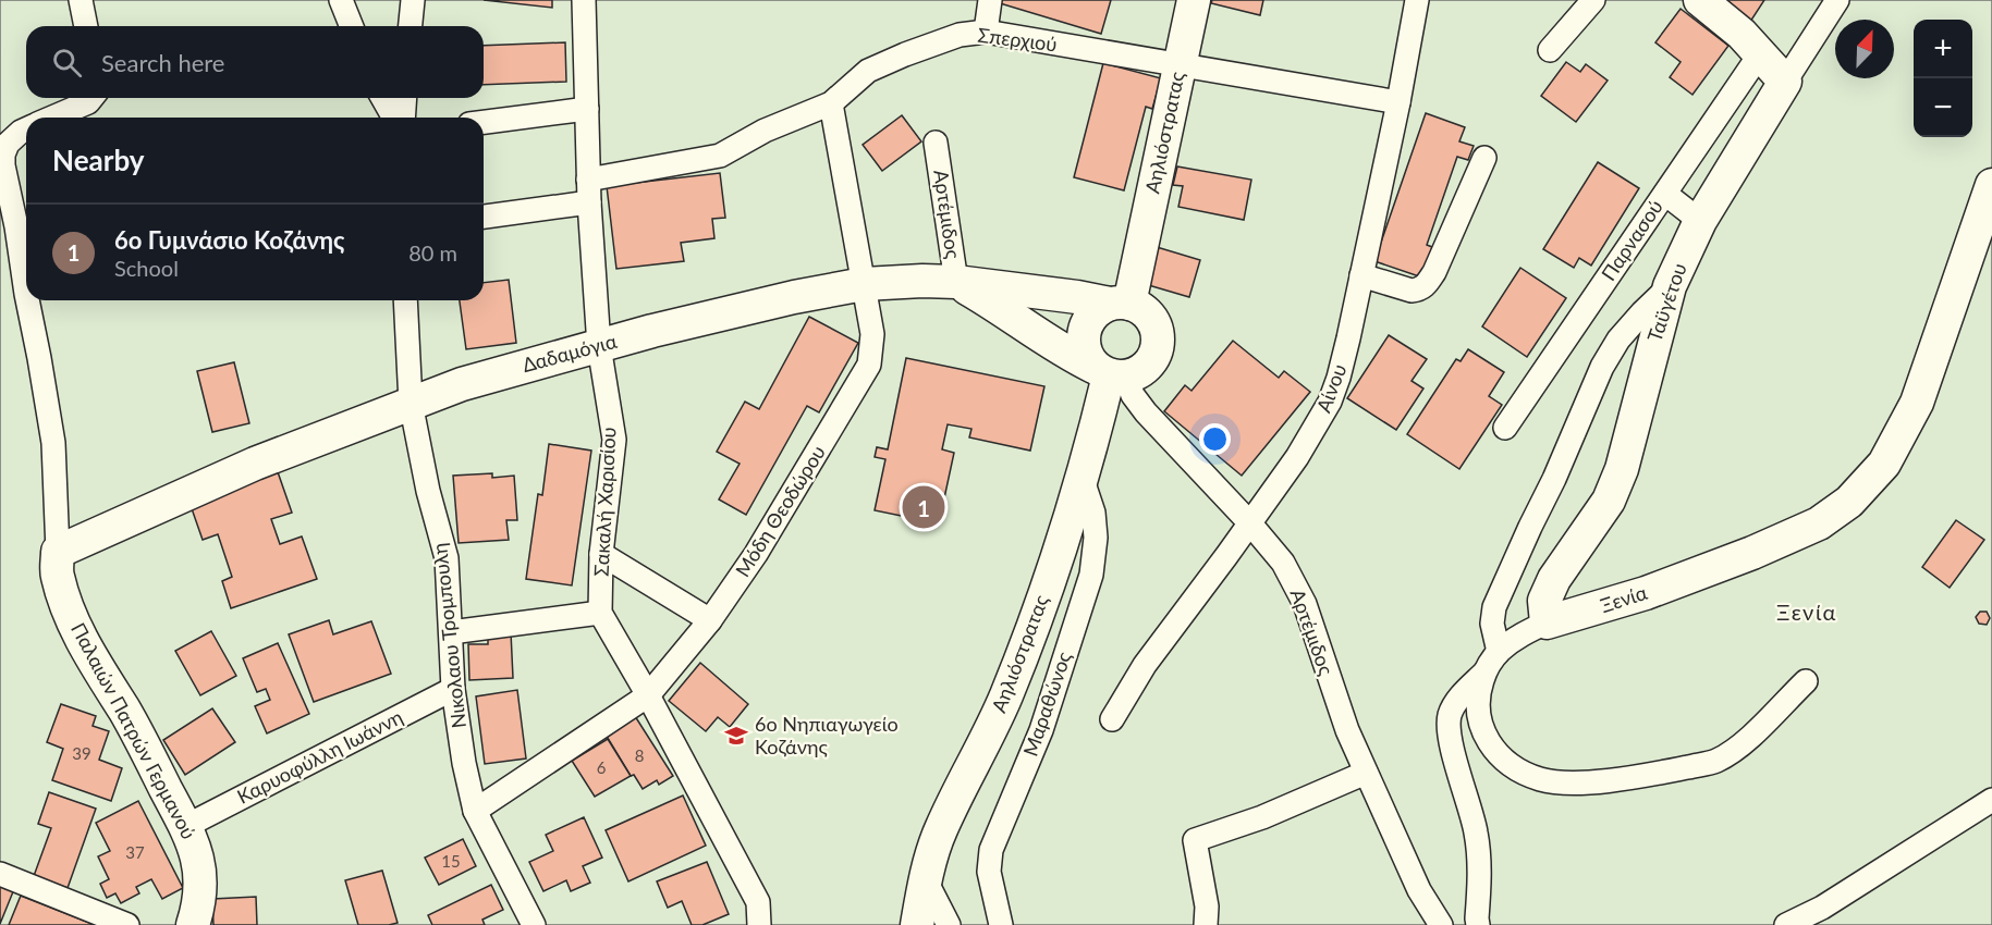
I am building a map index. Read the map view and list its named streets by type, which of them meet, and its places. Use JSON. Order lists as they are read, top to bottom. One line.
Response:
{"streets":{"street":["Σπερχιού","Αηλιόστρατας","Αρτέμιδος","Παρνασού","Ταϋγέτου","Δαδαμόγια","Αίνου","Σακαλή Χαρισίου","Μόδη Θεοδώρου","Ξενία","Νικολαου Τρομπουλη","Μαραθώνος","Παλαιών Πατρών Γερμανού","Καρυοφύλλη Ιωάννη"]},"crossings":[["Σπερχιού","Αηλιόστρατας"],["Σπερχιού","Αίνου"],["Σπερχιού","Σακαλή Χαρισίου"],["Σπερχιού","Μόδη Θεοδώρου"],["Αηλιόστρατας","Αρτέμιδος"],["Αηλιόστρατας","Δαδαμόγια"],["Αηλιόστρατας","Μαραθώνος"],["Αρτέμιδος","Δαδαμόγια"],["Αρτέμιδος","Αίνου"],["Ταϋγέτου","Ξενία"],["Δαδαμόγια","Σακαλή Χαρισίου"],["Δαδαμόγια","Μόδη Θεοδώρου"],["Δαδαμόγια","Νικολαου Τρομπουλη"],["Δαδαμόγια","Παλαιών Πατρών Γερμανού"],["Σακαλή Χαρισίου","Μόδη Θεοδώρου"],["Μόδη Θεοδώρου","Νικολαου Τρομπουλη"],["Νικολαου Τρομπουλη","Καρυοφύλλη Ιωάννη"],["Παλαιών Πατρών Γερμανού","Καρυοφύλλη Ιωάννη"]],"districts":["Ξενία"],"places":{"school or university":["6ο Νηπιαγωγείο Κοζάνης"]},"house_numbers":["39","8","6","37","15"],"north":"top right","page":{"map_buttons":["+","−"],"search":"Search here","heading":"Nearby","list":[{"mark":"1","name":"6ο Γυμνάσιο Κοζάνης","note":"School","value":"80 m"}],"pins":"1"}}
